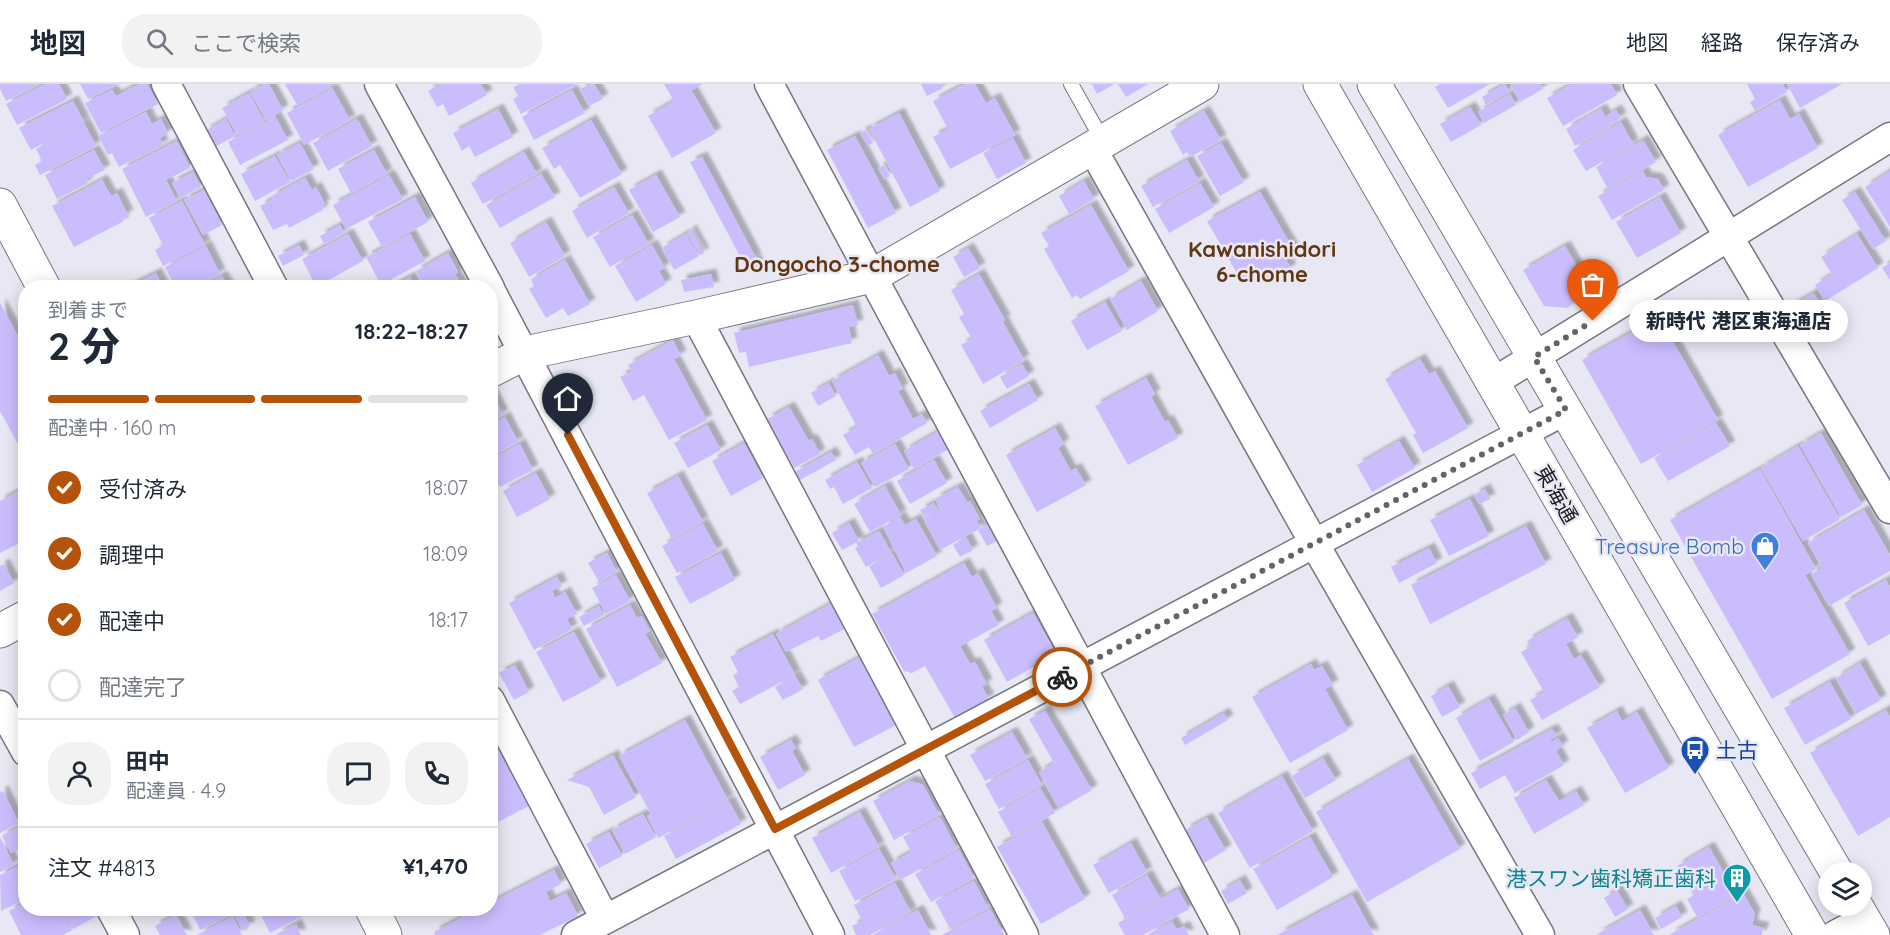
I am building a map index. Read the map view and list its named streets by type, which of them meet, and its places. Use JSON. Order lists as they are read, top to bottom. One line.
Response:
{"streets":{"main road":["東海通"]},"districts":["Kawanishidori 6-chome","Dongocho 3-chome"],"places":{"other":["新時代 港区東海通店"],"shop":["Treasure Bomb"],"bus stop":["土古"],"building":["港スワン歯科矯正歯科"]},"page":{"header":"地図","search":"ここで検索","nav":["地図","経路","保存済み"],"heading":["2 分","到着まで","18:22–18:27"],"panel":["田中","配達員 · 4.9","注文 #4813","¥1,470"],"bubble":"新時代 港区東海通店","bar":"配達中 · 160 m","list":[["受付済み","18:07"],["調理中","18:09"],["配達中","18:17"],"配達完了"]}}
